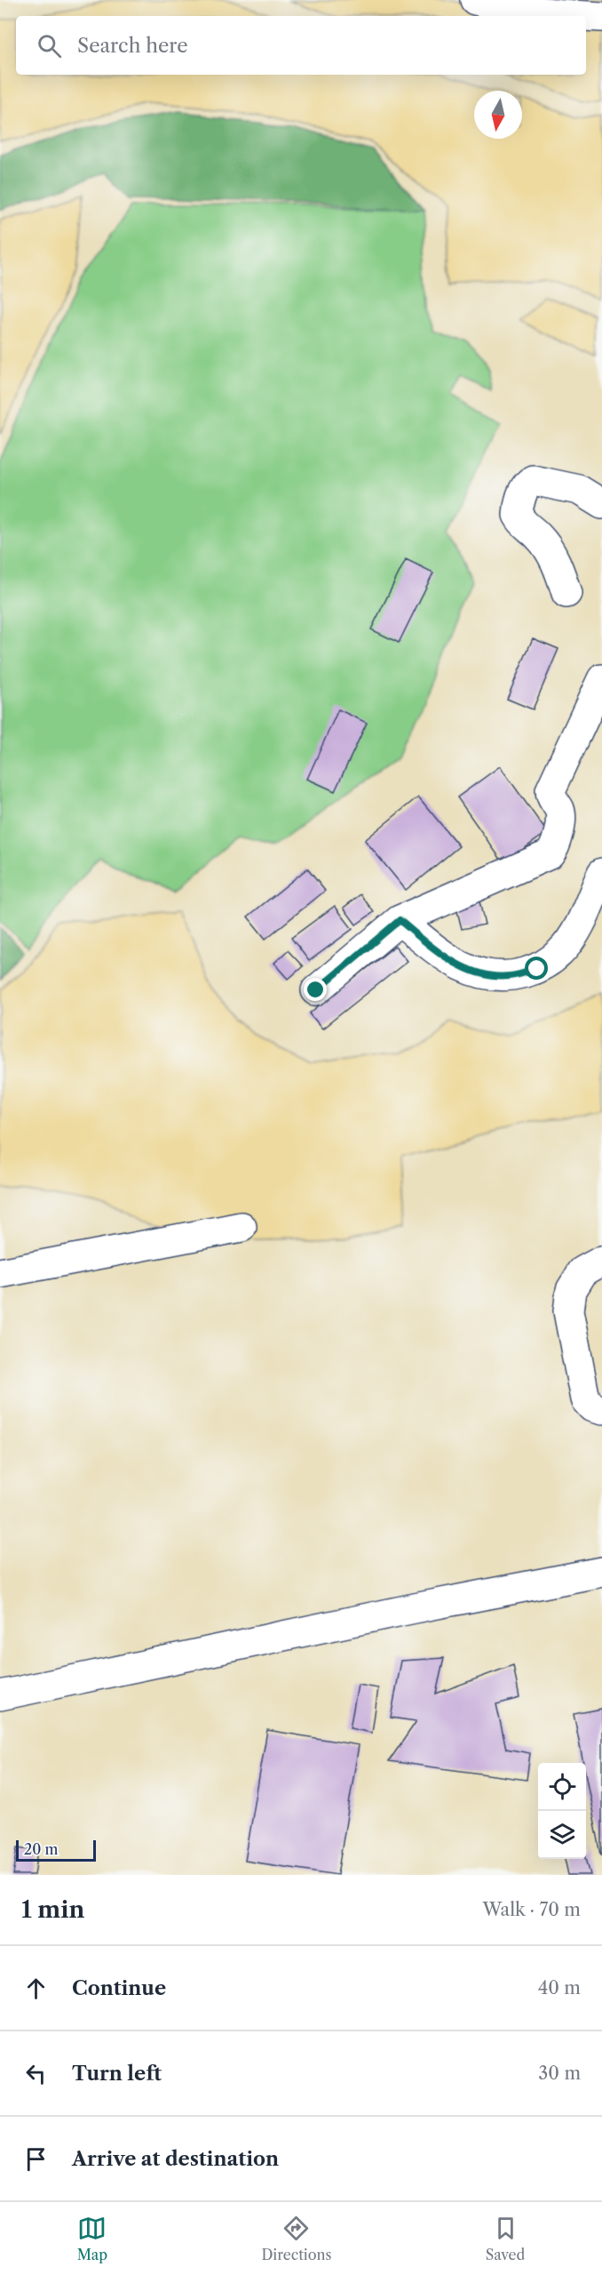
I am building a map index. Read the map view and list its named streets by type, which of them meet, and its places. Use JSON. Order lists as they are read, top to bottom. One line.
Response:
{"scale_bar":"20 m","north":"bottom","page":{"search":"Search here","scale":"20 m","heading":["1 min","Walk · 70 m"],"list":[["Continue","40 m"],["Turn left","30 m"],"Arrive at destination"],"nav":["Map","Directions","Saved"]}}
